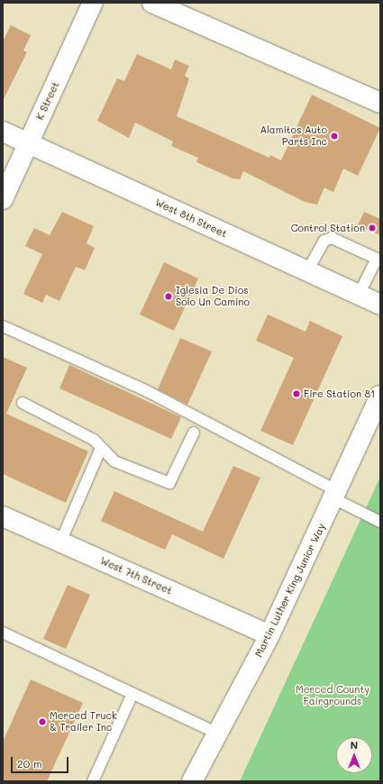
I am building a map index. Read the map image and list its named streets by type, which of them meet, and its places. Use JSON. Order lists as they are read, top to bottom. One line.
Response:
{"streets":{"main road":["K Street","West 8th Street","West 7th Street","Martin Luther King Junior Way"]},"crossings":[["K Street","West 8th Street"],["West 7th Street","Martin Luther King Junior Way"]],"parks":["Merced County Fairgrounds"],"places":["Alamitos Auto Parts Inc","Control Station","Iglesia De Dios Solo Un Camino","Fire Station 81","Merced Truck & Trailer Inc"],"scale_bar":"20 m","north":"top"}
